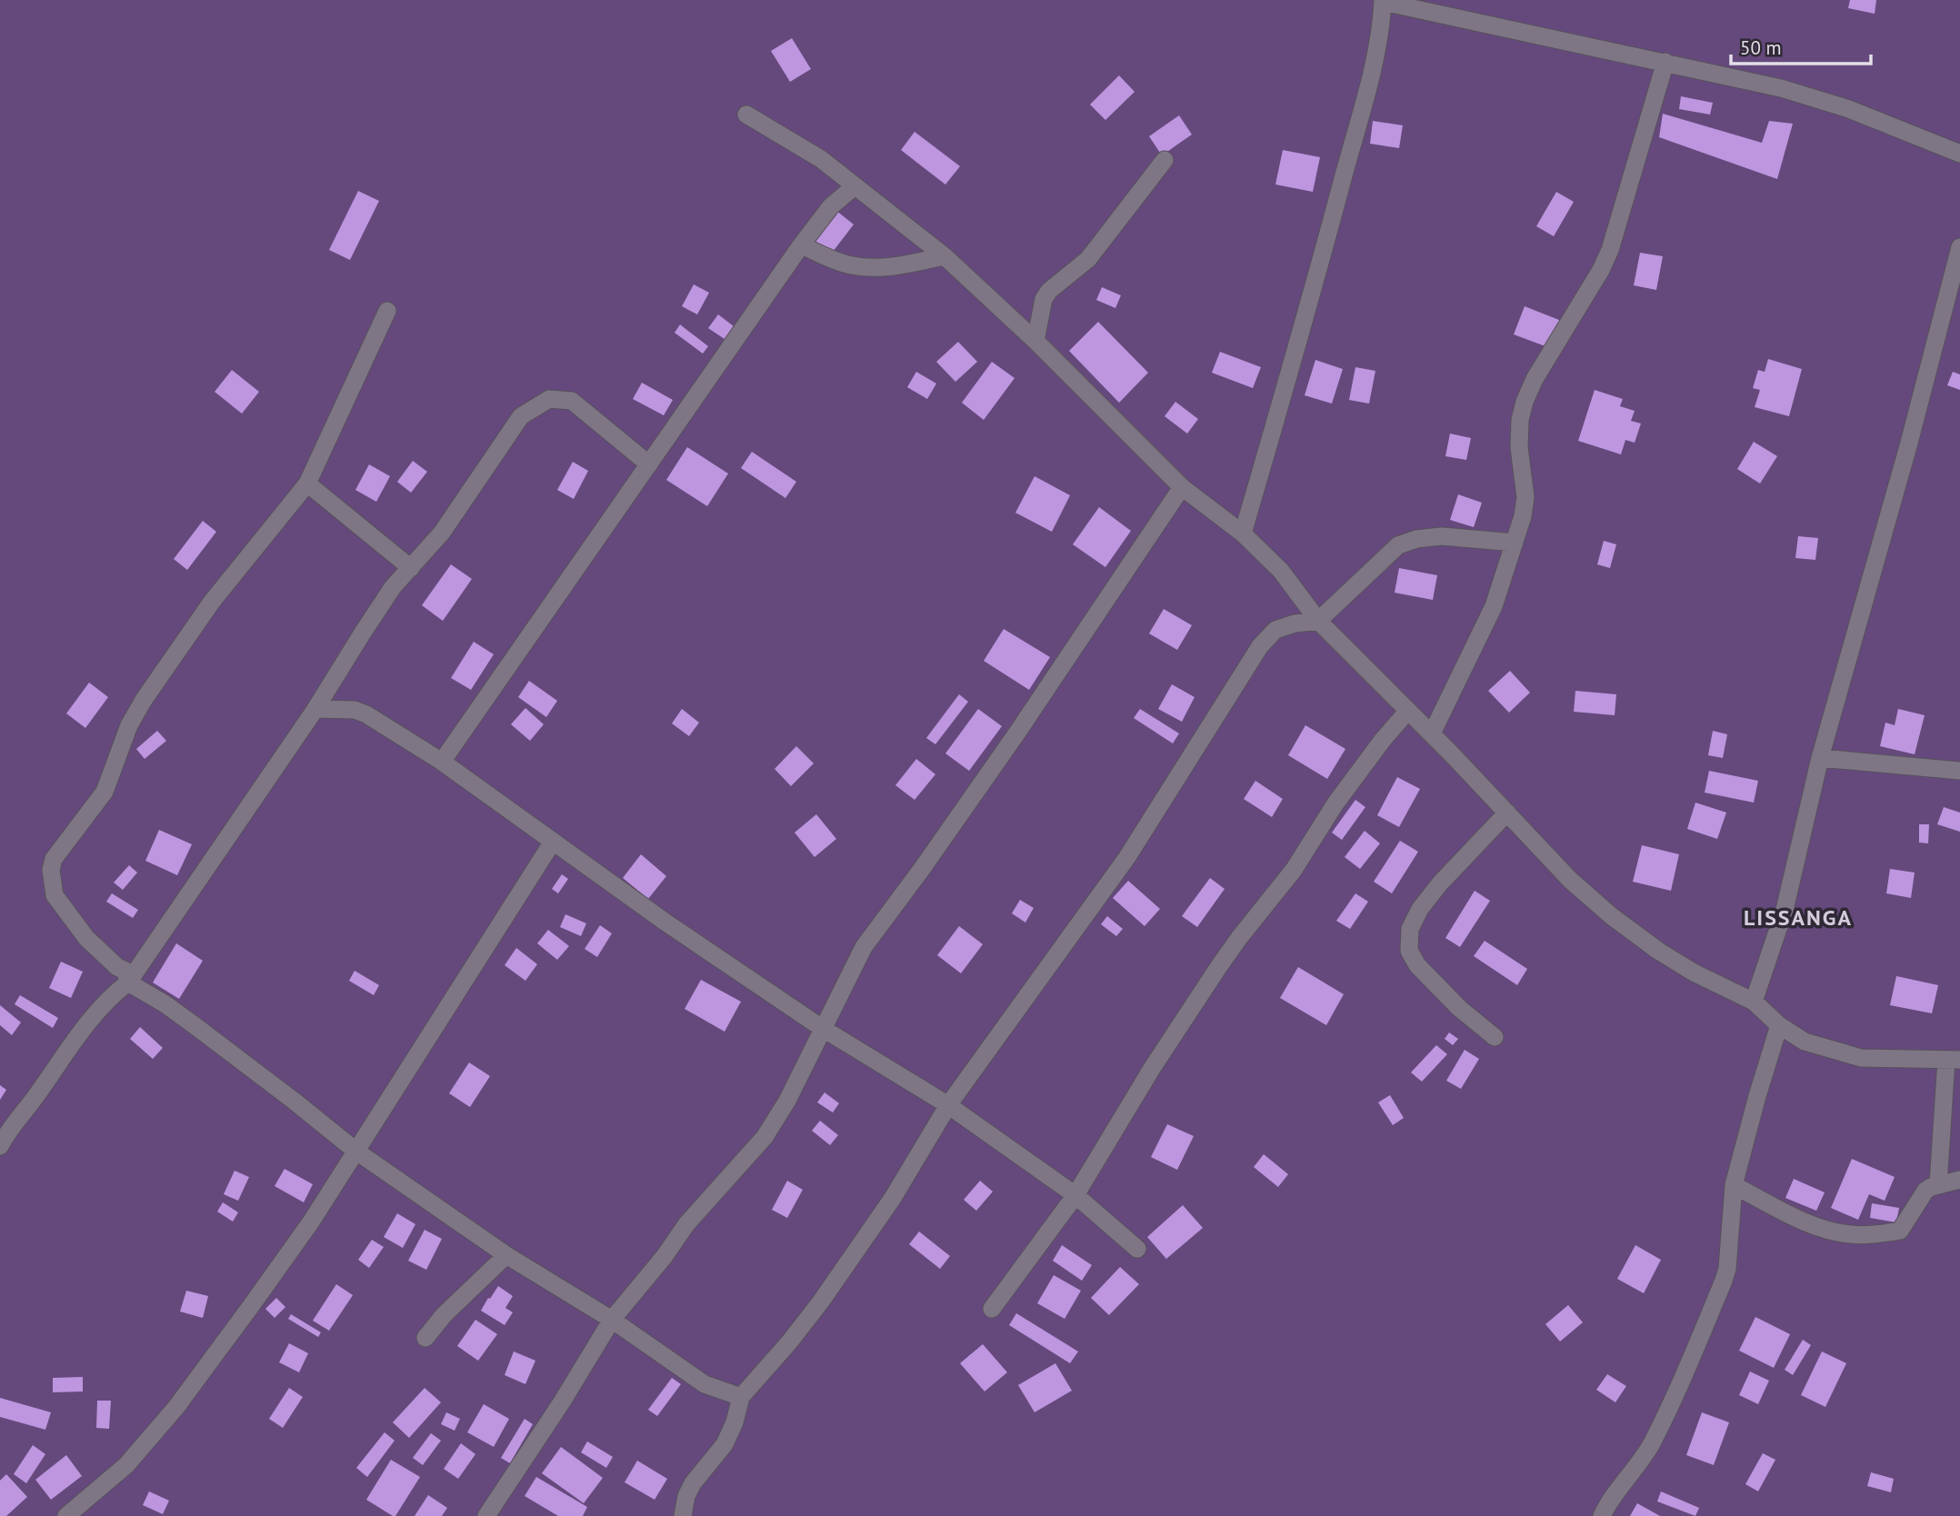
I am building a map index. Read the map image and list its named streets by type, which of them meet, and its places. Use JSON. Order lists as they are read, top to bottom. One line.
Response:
{"districts":["LISSANGA"],"scale_bar":"50 m"}
